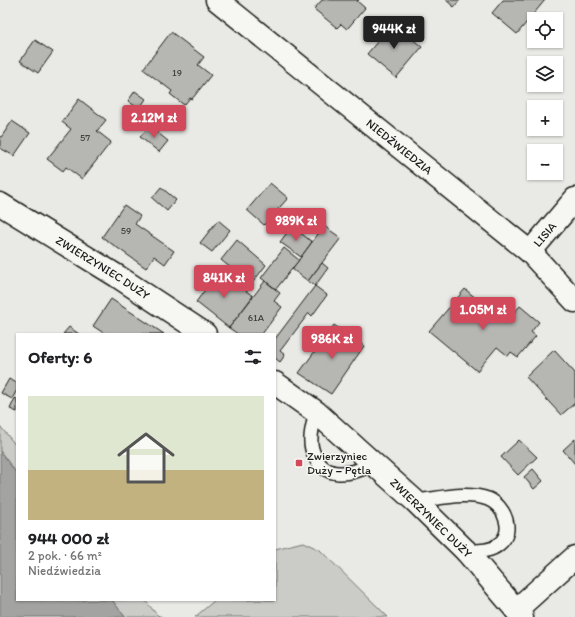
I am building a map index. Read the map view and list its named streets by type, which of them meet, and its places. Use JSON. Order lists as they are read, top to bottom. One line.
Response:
{"streets":{"street":["NIEDŹWIEDZIA","LISIA","ZWIERZYNIEC DUŻY"]},"crossings":[["NIEDŹWIEDZIA","LISIA"]],"places":{"transit":["Zwierzyniec Duży – Pętla"]},"house_numbers":["19","57","59","61A"],"page":{"map_buttons":["+","−"],"price":["944K zł","2.12M zł","989K zł","841K zł","1.05M zł","986K zł"],"heading":"Oferty: 6","list":[{"name":"944 000 zł","note":"2 pok. · 66 m² · Niedźwiedzia"}]}}
